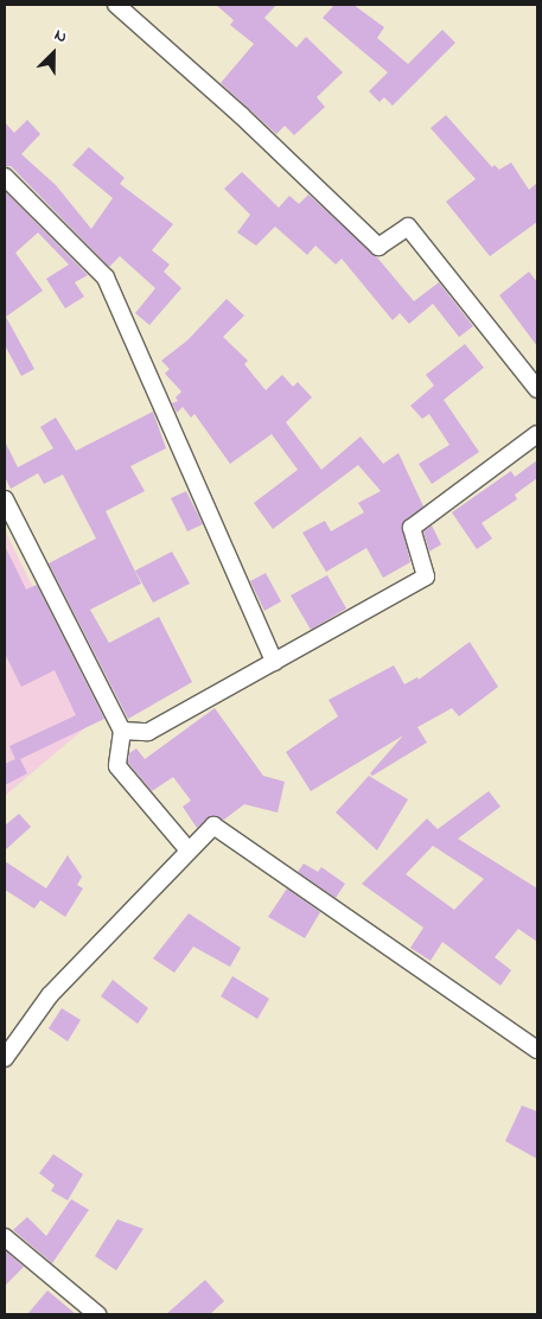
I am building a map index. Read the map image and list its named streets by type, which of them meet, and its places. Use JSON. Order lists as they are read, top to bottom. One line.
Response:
{"north":"top right"}
